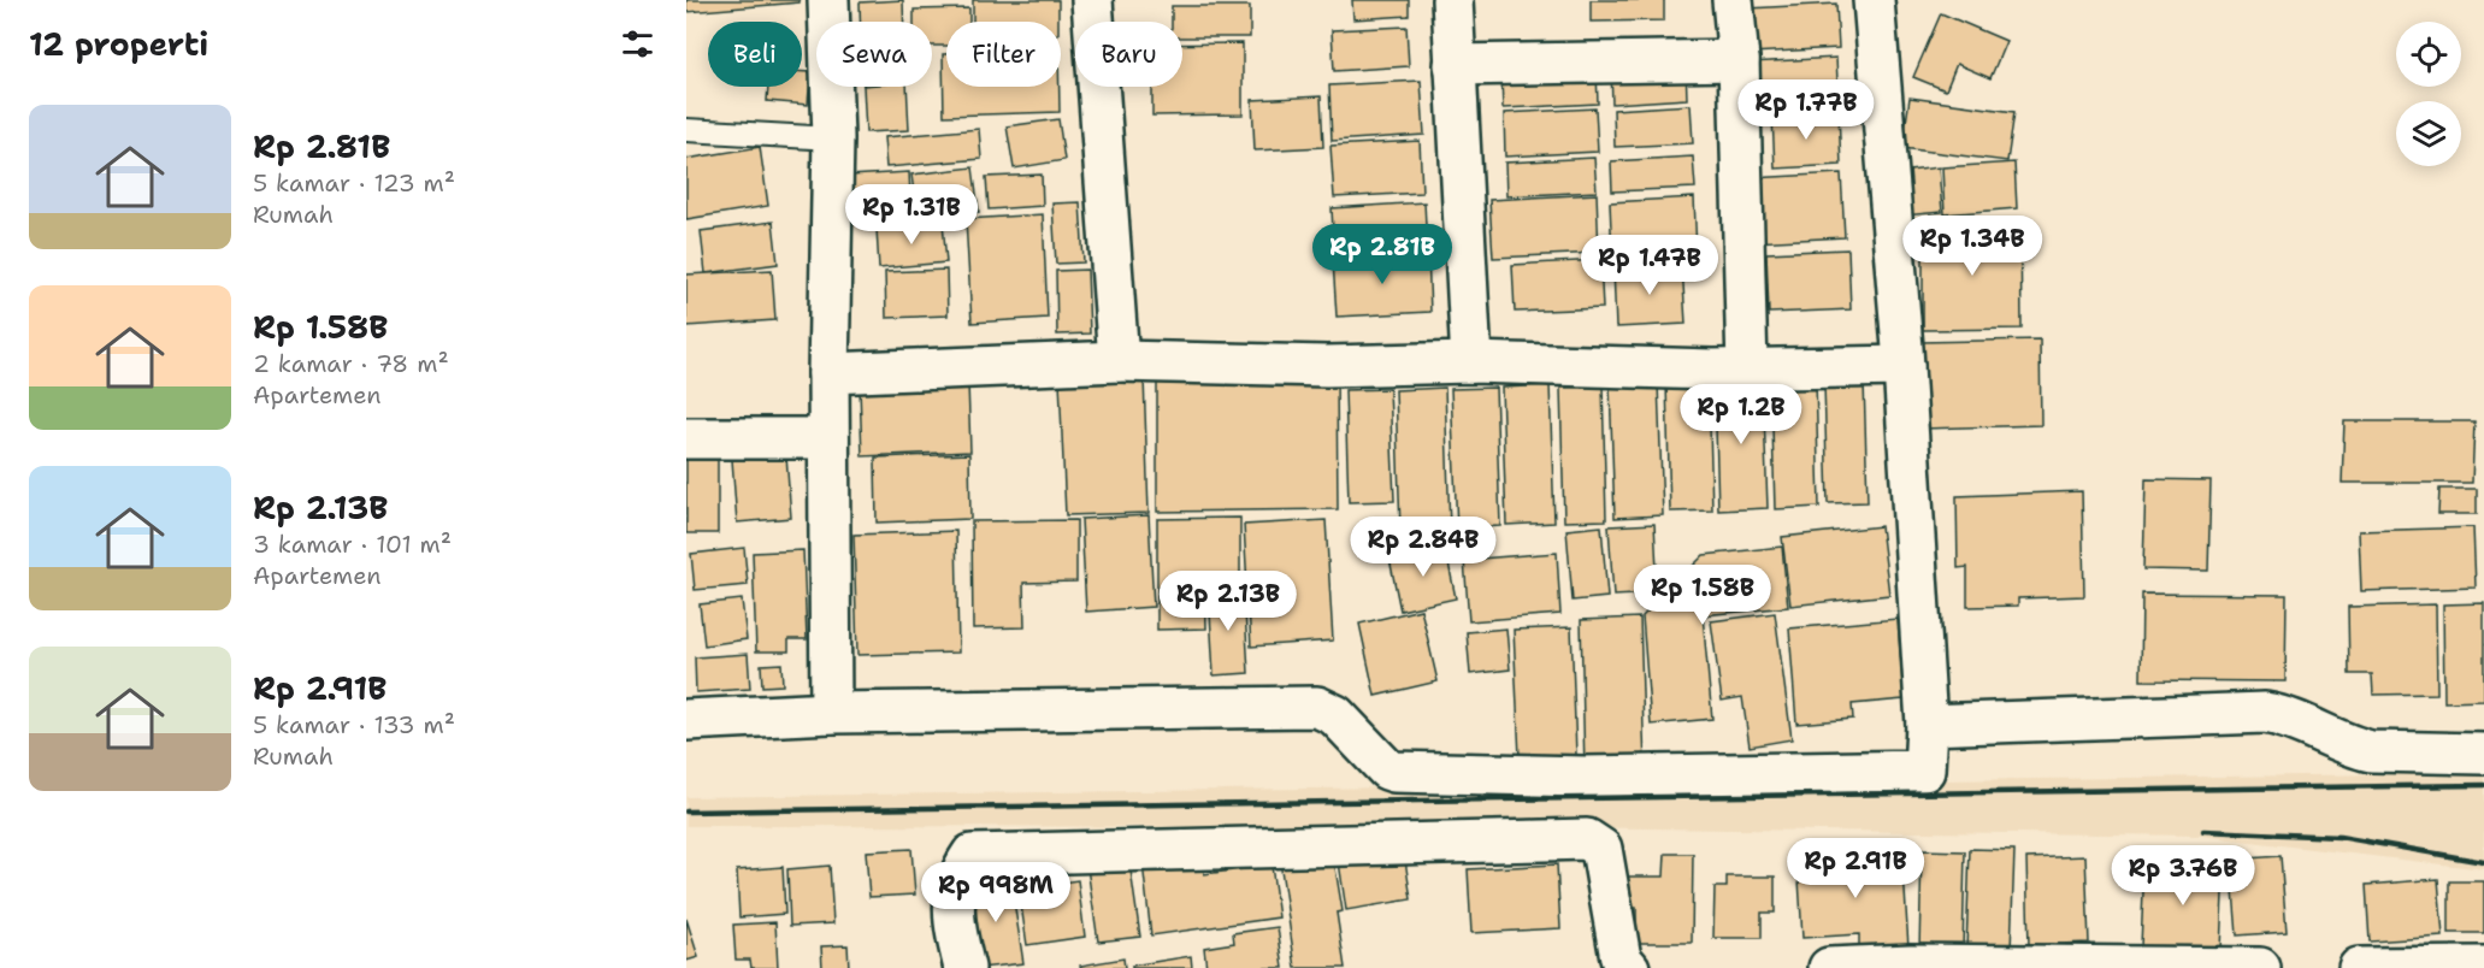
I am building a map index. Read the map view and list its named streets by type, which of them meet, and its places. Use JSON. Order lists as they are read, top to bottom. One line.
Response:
{"page":{"heading":"12 properti","chip":["Beli","Sewa","Filter","Baru"],"price":["Rp 1.77B","Rp 1.31B","Rp 1.34B","Rp 2.81B","Rp 1.47B","Rp 1.2B","Rp 2.84B","Rp 1.58B","Rp 2.13B","Rp 2.91B","Rp 3.76B","Rp 998M"],"list":[{"name":"Rp 2.81B","note":"5 kamar · 123 m² · Rumah"},{"name":"Rp 1.58B","note":"2 kamar · 78 m² · Apartemen"},{"name":"Rp 2.13B","note":"3 kamar · 101 m² · Apartemen"},{"name":"Rp 2.91B","note":"5 kamar · 133 m² · Rumah"}]}}
